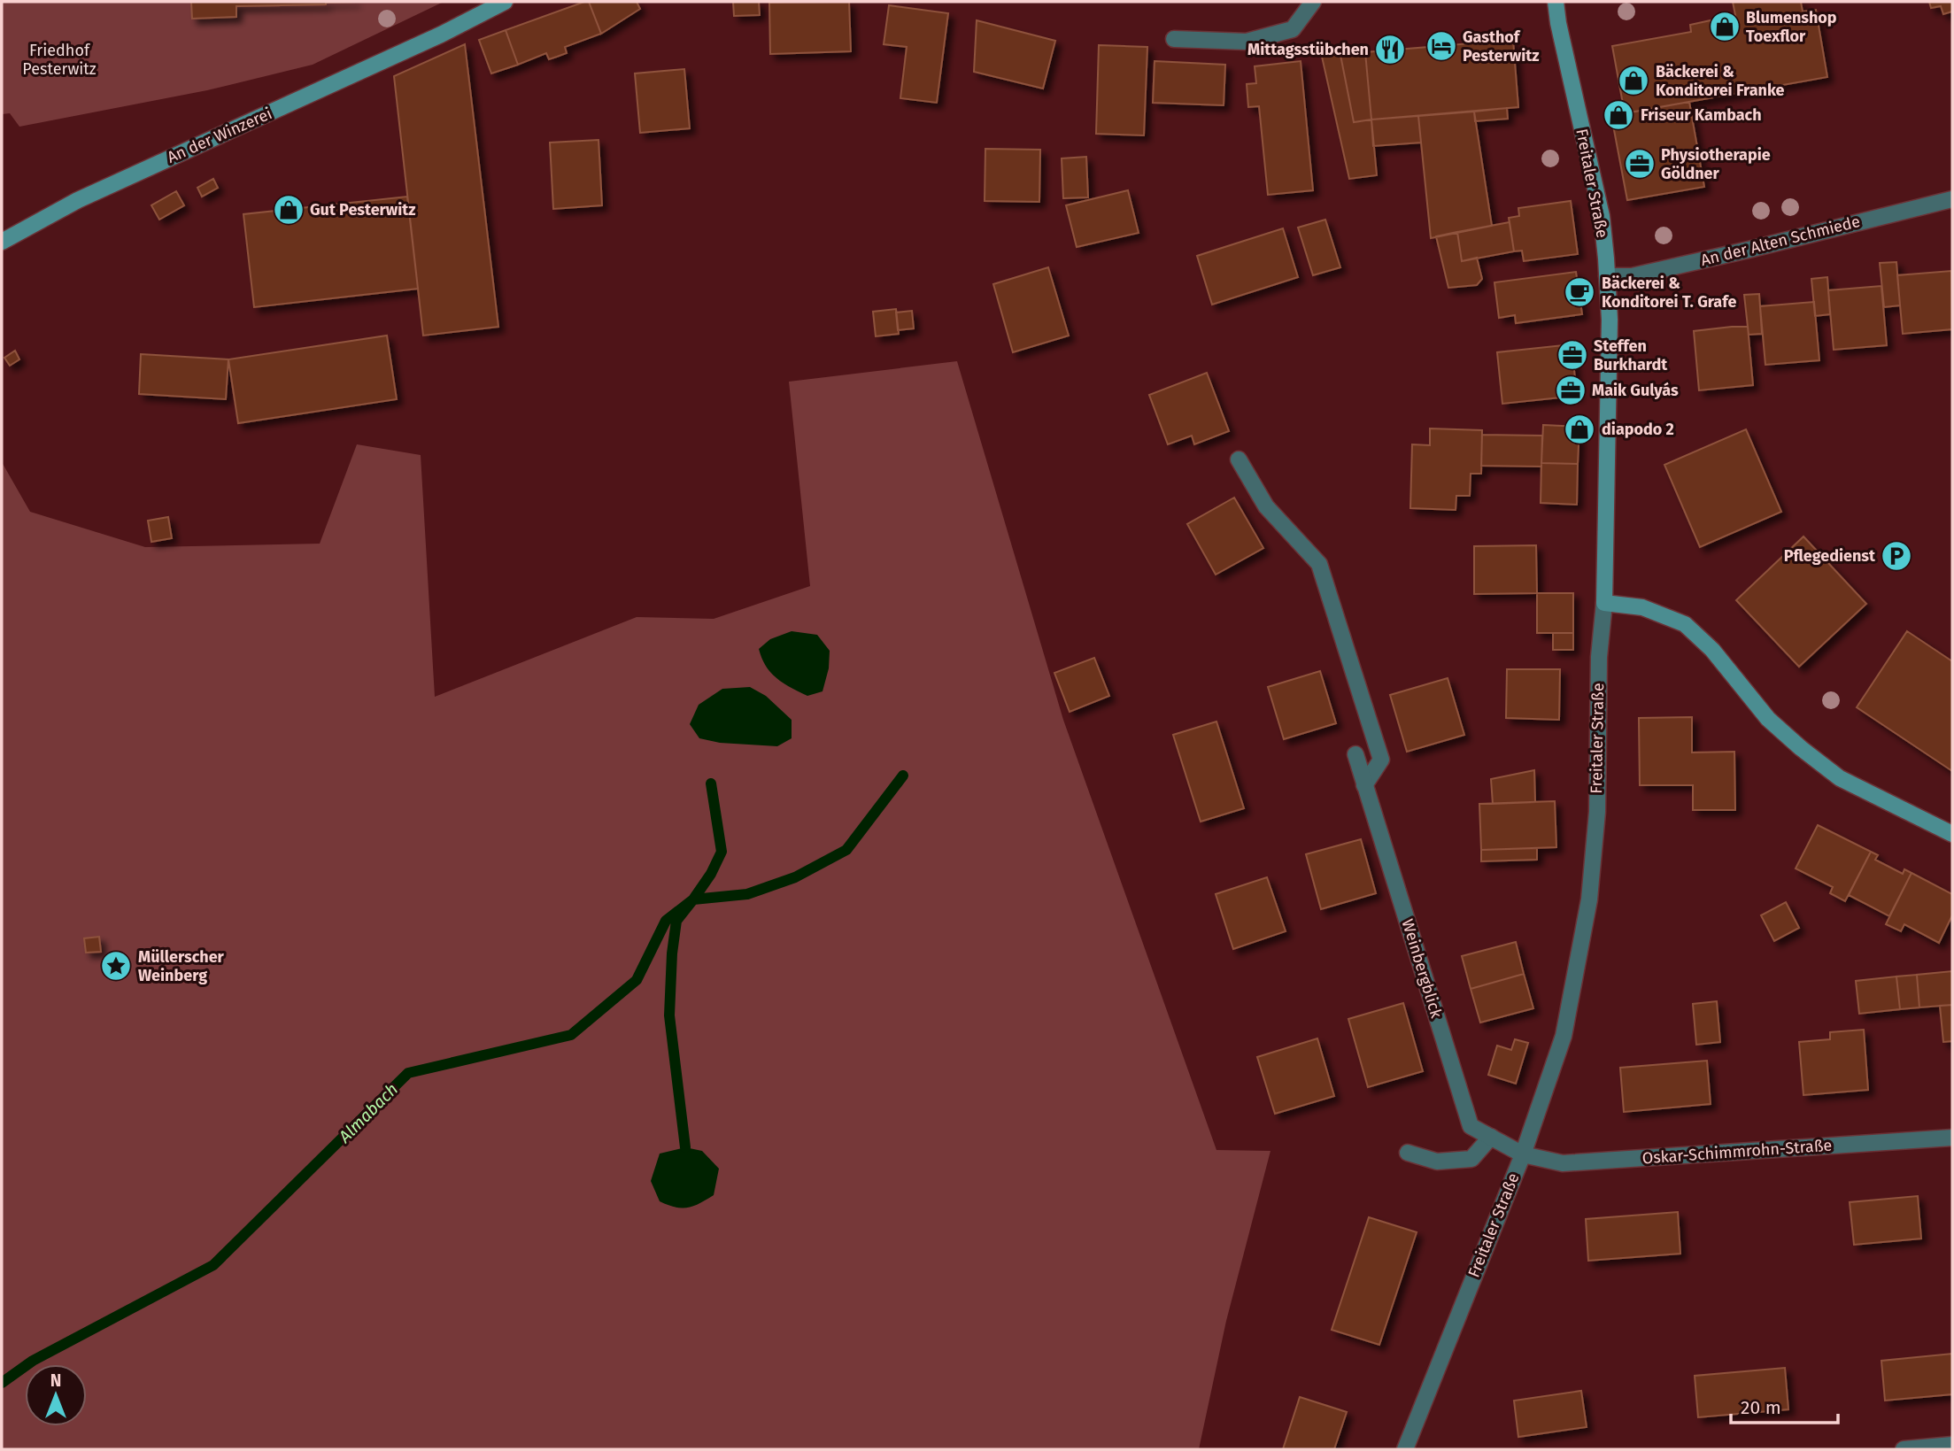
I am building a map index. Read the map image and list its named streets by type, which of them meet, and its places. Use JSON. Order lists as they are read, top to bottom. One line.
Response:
{"streets":{"street":["An der Winzerei","Freitaler Straße","An der Alten Schmiede","Weinbergblick","Oskar-Schimmrohn-Straße"]},"crossings":[["Freitaler Straße","An der Alten Schmiede"],["Freitaler Straße","Weinbergblick"],["Freitaler Straße","Oskar-Schimmrohn-Straße"],["Weinbergblick","Oskar-Schimmrohn-Straße"]],"water":["Almabach"],"parks":["Friedhof Pesterwitz"],"places":{"shop":["Blumenshop Toexflor","Bäckerei & Konditorei Franke","Friseur Kambach","Gut Pesterwitz","diapodo 2"],"hotel":["Gasthof Pesterwitz"],"restaurant":["Mittagsstübchen"],"office":["Physiotherapie Göldner","Steffen Burkhardt","Maik Gulyás"],"cafe":["Bäckerei & Konditorei T. Grafe"],"parking":["Pflegedienst"],"place":["Müllerscher Weinberg"]},"scale_bar":"20 m","north":"top"}
